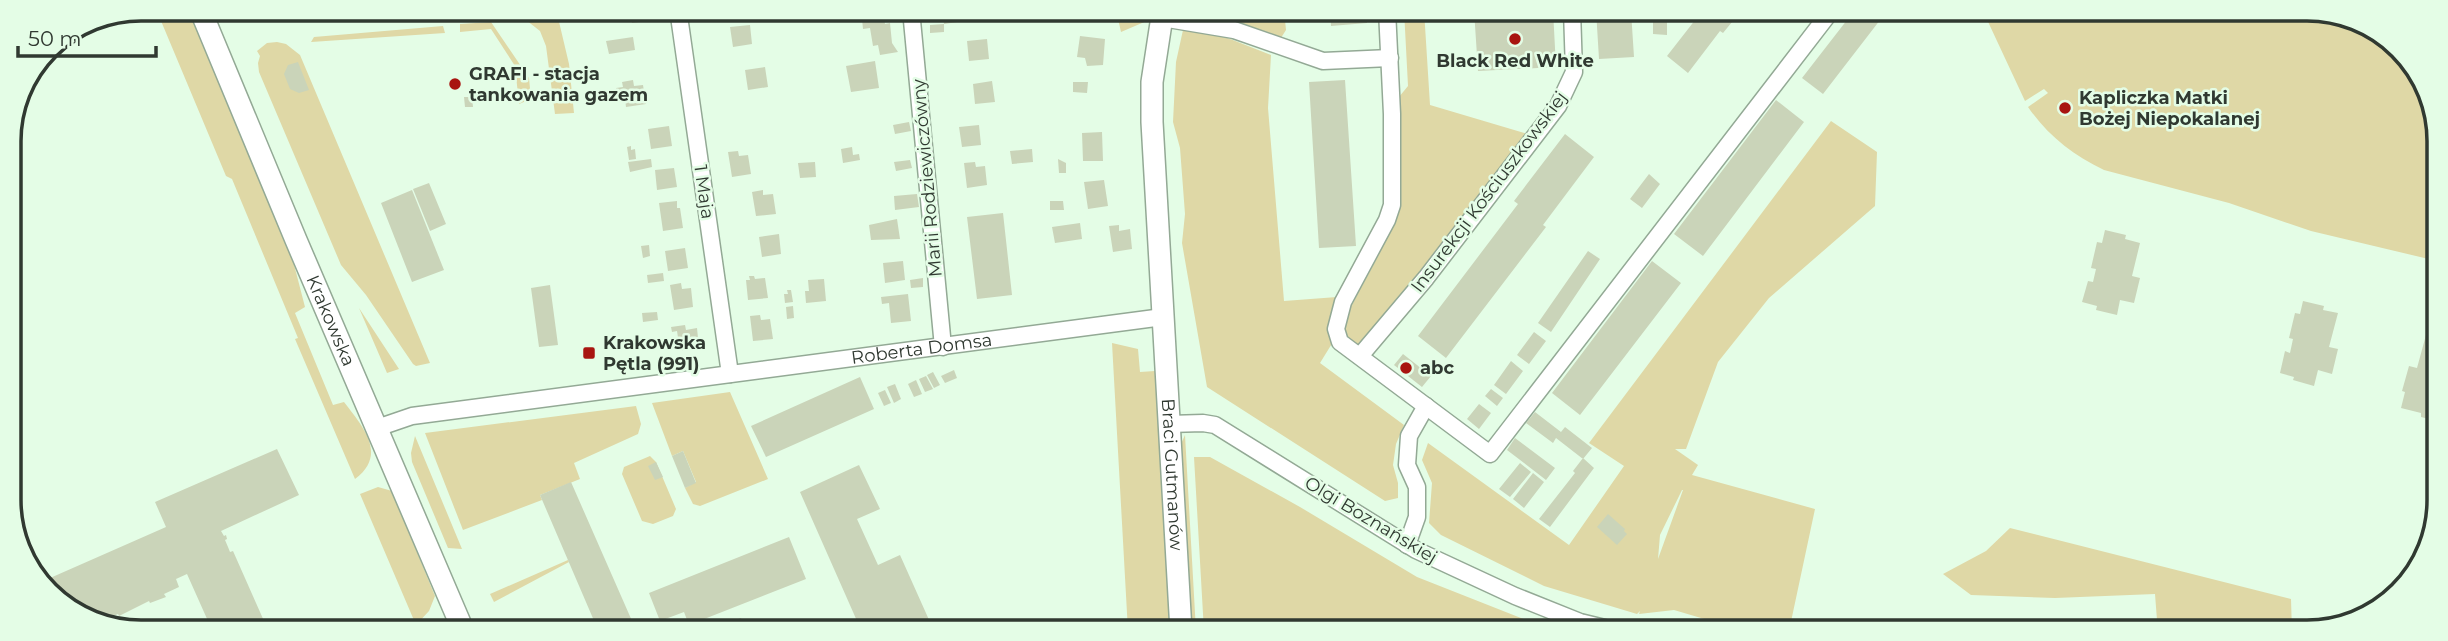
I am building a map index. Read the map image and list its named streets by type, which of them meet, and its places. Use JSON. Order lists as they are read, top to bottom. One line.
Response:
{"streets":{"street":["Marii Rodziewiczówny","1 Maja","Insurekcji Kościuszkowskiej","Krakowska","Roberta Domsa","Braci Gutmanów","Olgi Boznańskiej"]},"crossings":[["Marii Rodziewiczówny","Roberta Domsa"],["1 Maja","Roberta Domsa"],["Krakowska","Roberta Domsa"],["Roberta Domsa","Braci Gutmanów"],["Braci Gutmanów","Olgi Boznańskiej"]],"places":{"other":["Black Red White","GRAFI - stacja tankowania gazem","Kapliczka Matki Bożej Niepokalanej","abc"],"transit":["Krakowska Pętla (991)"]},"scale_bar":"50 m"}
